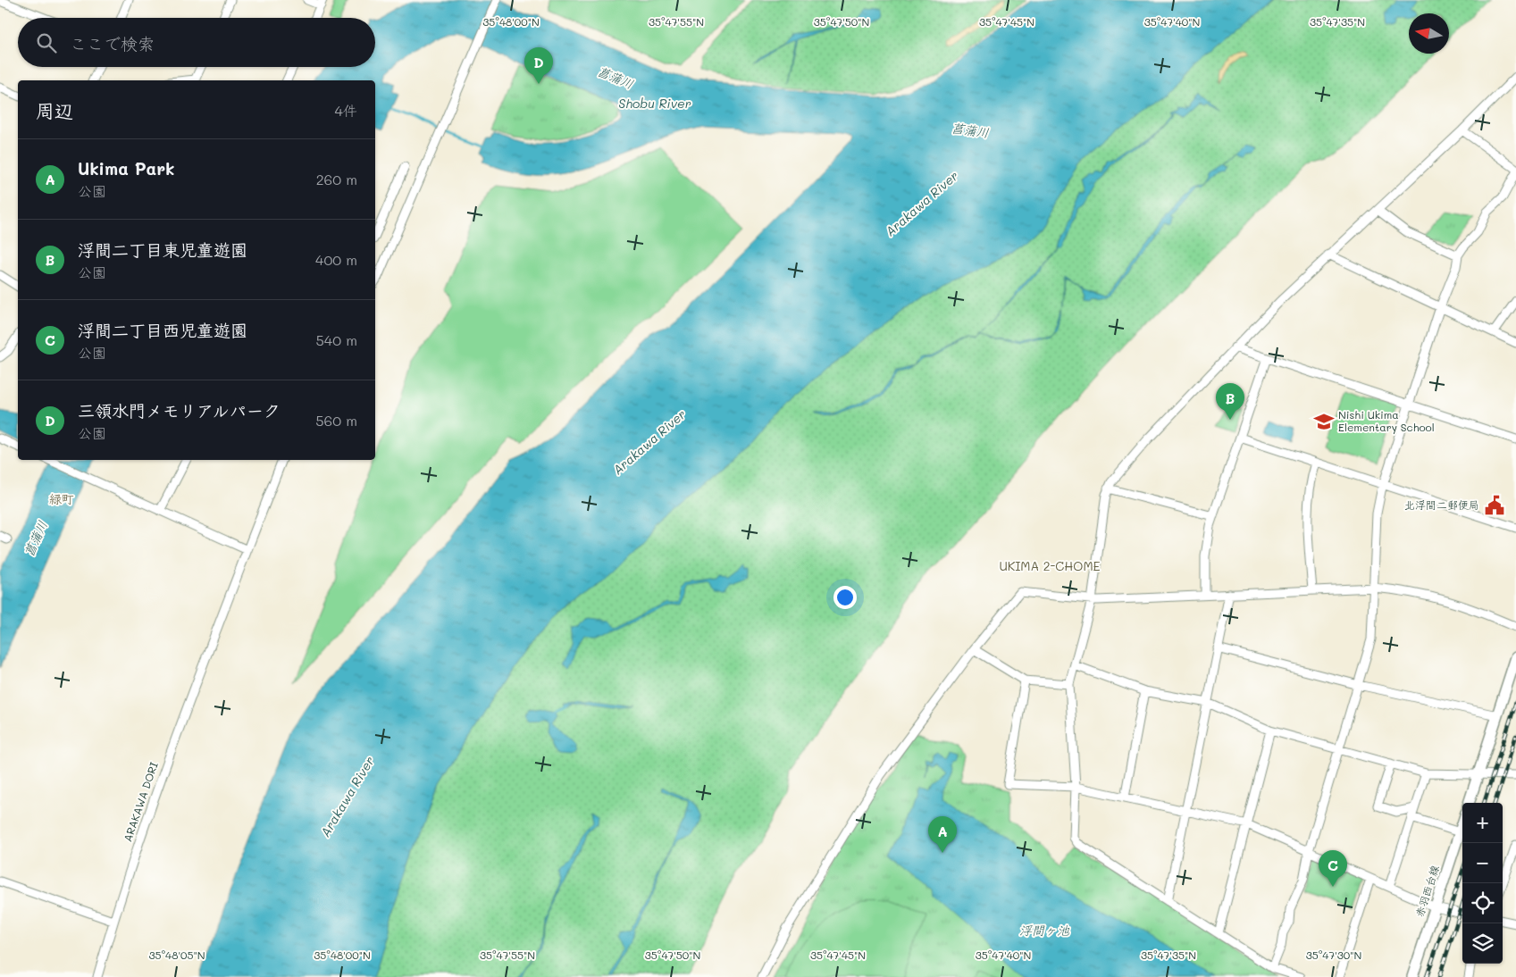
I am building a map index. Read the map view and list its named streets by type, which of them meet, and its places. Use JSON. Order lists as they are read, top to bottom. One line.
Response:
{"streets":{"main road":["赤羽西台線"],"street":["ARAKAWA DORI"]},"districts":["緑町","UKIMA 2-CHOME"],"water":["菖蒲川","Shobu River","Arakawa River","浮間ヶ池"],"places":{"school or university":["Nishi Ukima Elementary School"],"public building":["北浮間二郵便局"]},"north":"left","page":{"search":"ここで検索","pins":["D","B","A","C"],"heading":["周辺","4件"],"list":[{"mark":"A","name":"Ukima Park","note":"公園","value":"260 m"},{"mark":"B","name":"浮間二丁目東児童遊園","note":"公園","value":"400 m"},{"mark":"C","name":"浮間二丁目西児童遊園","note":"公園","value":"540 m"},{"mark":"D","name":"三領水門メモリアルパーク","note":"公園","value":"560 m"}],"map_buttons":["+","−"]},"coordinates":["35°48'00\"N","35°47'55\"N","35°47'50\"N","35°47'45\"N","35°47'40\"N","35°47'35\"N","35°48'05\"N","35°47'30\"N"]}
